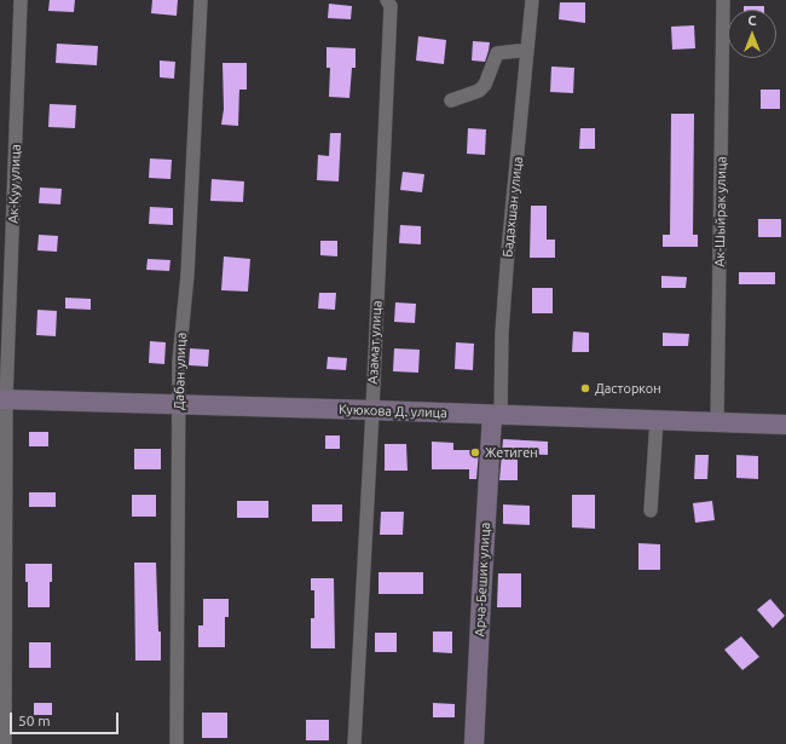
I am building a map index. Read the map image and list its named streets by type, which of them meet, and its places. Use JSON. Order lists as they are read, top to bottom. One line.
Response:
{"streets":{"street":["Ак-Куу улица","Бадахшан улица","Ак-Шыйрак улица","Азамат улица","Дабан улица","Куюкова Д. улица","Арча-Бешик улица"]},"crossings":[["Ак-Куу улица","Куюкова Д. улица"],["Бадахшан улица","Куюкова Д. улица"],["Бадахшан улица","Арча-Бешик улица"],["Ак-Шыйрак улица","Куюкова Д. улица"],["Азамат улица","Куюкова Д. улица"],["Дабан улица","Куюкова Д. улица"],["Куюкова Д. улица","Арча-Бешик улица"]],"places":["Дасторкон","Жетиген"],"scale_bar":"50 m","north":"top"}
